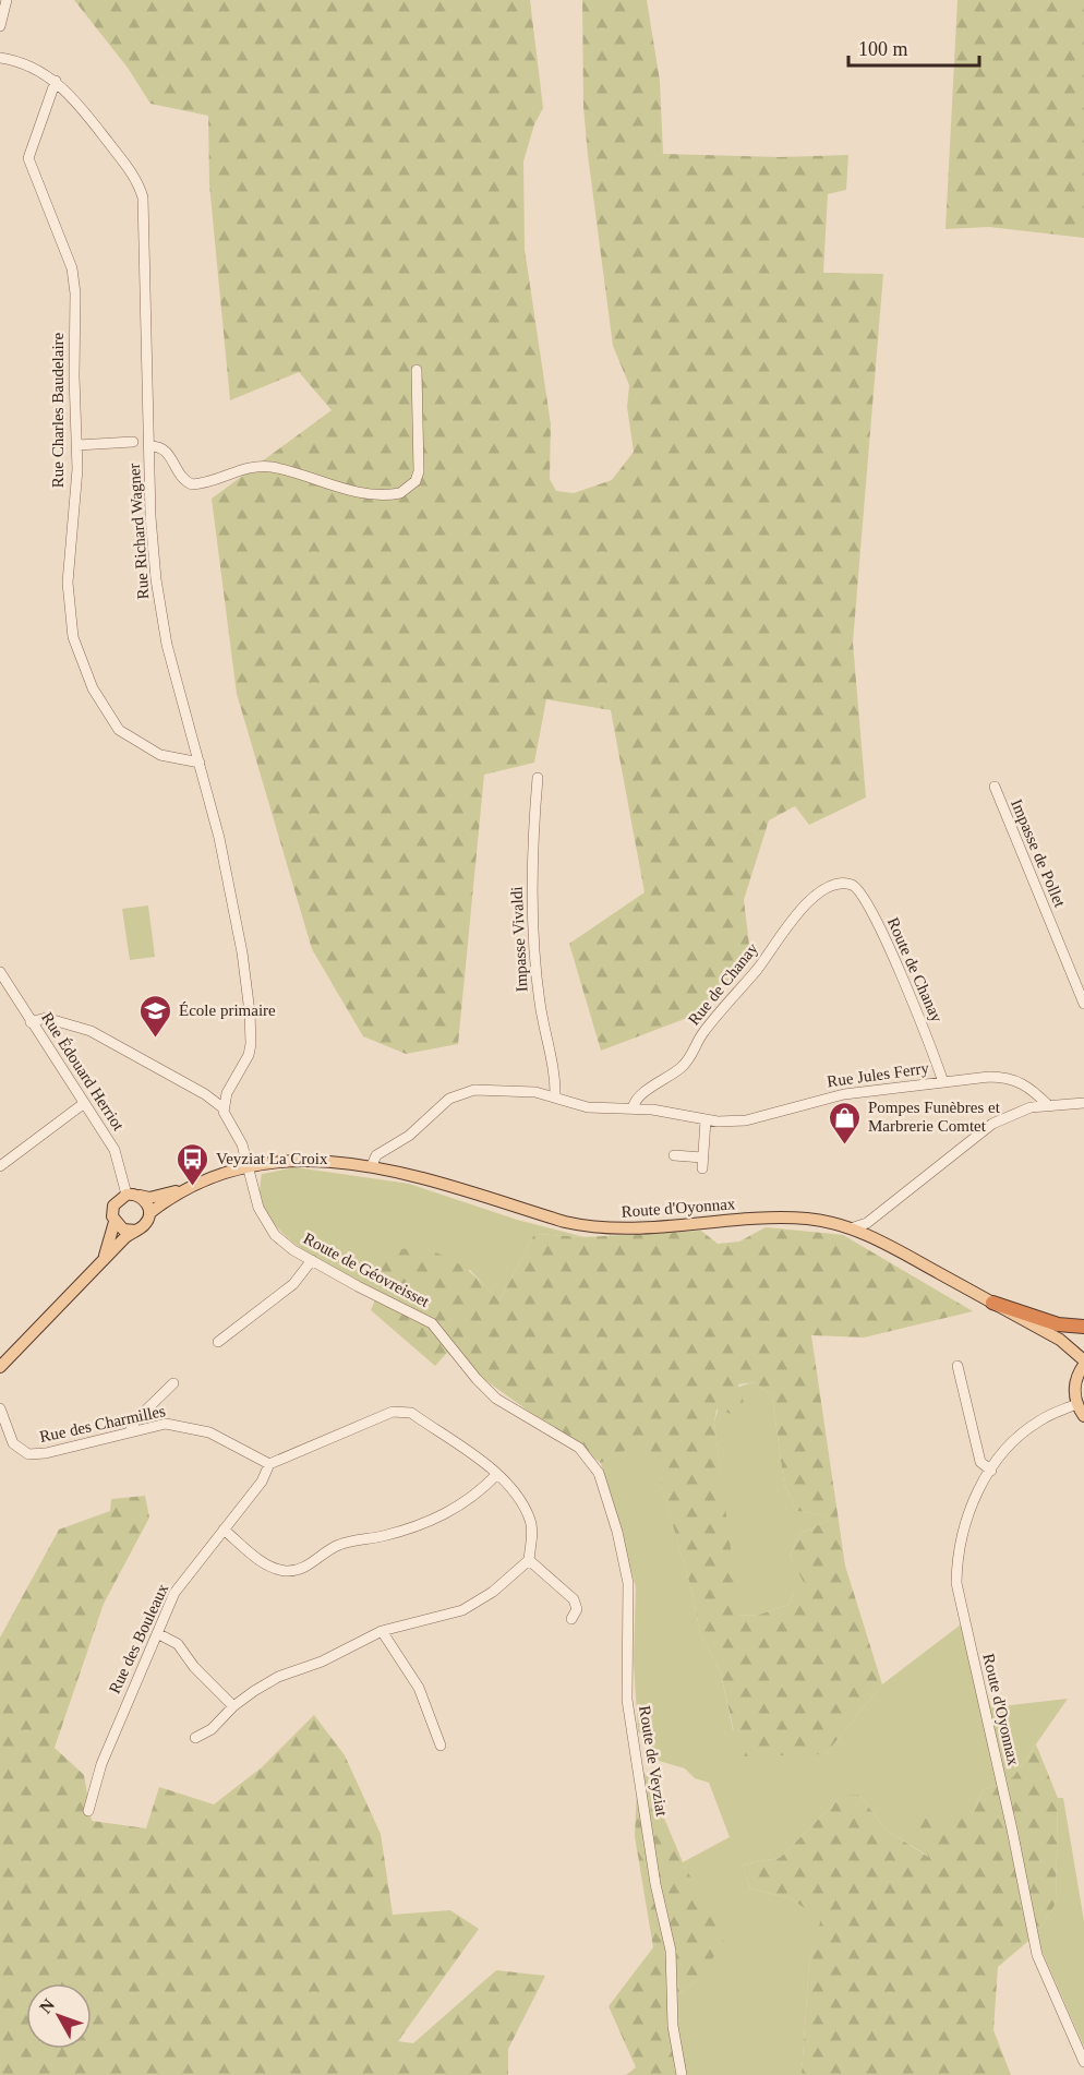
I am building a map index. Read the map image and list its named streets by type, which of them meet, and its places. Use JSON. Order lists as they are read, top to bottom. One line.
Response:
{"streets":{"main road":["Route d'Oyonnax"],"street":["Rue Charles Baudelaire","Rue Richard Wagner","Impasse de Pollet","Impasse Vivaldi","Route de Chanay","Rue de Chanay","Rue Édouard Herriot","Rue Jules Ferry","Route de Géovreisset","Rue des Charmilles","Rue des Bouleaux","Route de Veyziat"]},"crossings":[["Rue Charles Baudelaire","Rue Richard Wagner"],["Impasse Vivaldi","Rue Jules Ferry"],["Route de Chanay","Rue de Chanay"],["Route de Chanay","Rue Jules Ferry"],["Rue de Chanay","Rue Jules Ferry"],["Rue Jules Ferry","Route d'Oyonnax"],["Route d'Oyonnax","Route de Géovreisset"],["Route de Géovreisset","Route de Veyziat"],["Rue des Charmilles","Rue des Bouleaux"]],"places":{"school or university":["École primaire"],"shop":["Pompes Funèbres et Marbrerie Comtet"],"bus stop":["Veyziat La Croix"]},"scale_bar":"100 m","north":"top left"}
